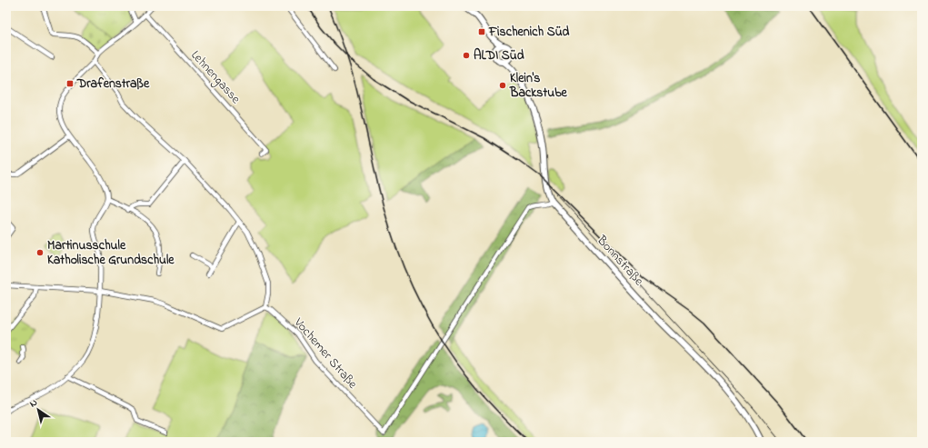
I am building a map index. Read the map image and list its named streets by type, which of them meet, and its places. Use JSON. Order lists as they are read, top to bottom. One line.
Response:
{"streets":{"main road":["Bonnstraße"],"street":["Lehnengasse","Vochemer Straße"]},"crossings":[["Bonnstraße","Vochemer Straße"]],"places":{"transit":["Fischenich Süd","Drafenstraße"],"other":["ALDI Süd","Klein's Backstube","Martinusschule Katholische Grundschule"]},"north":"top left"}
